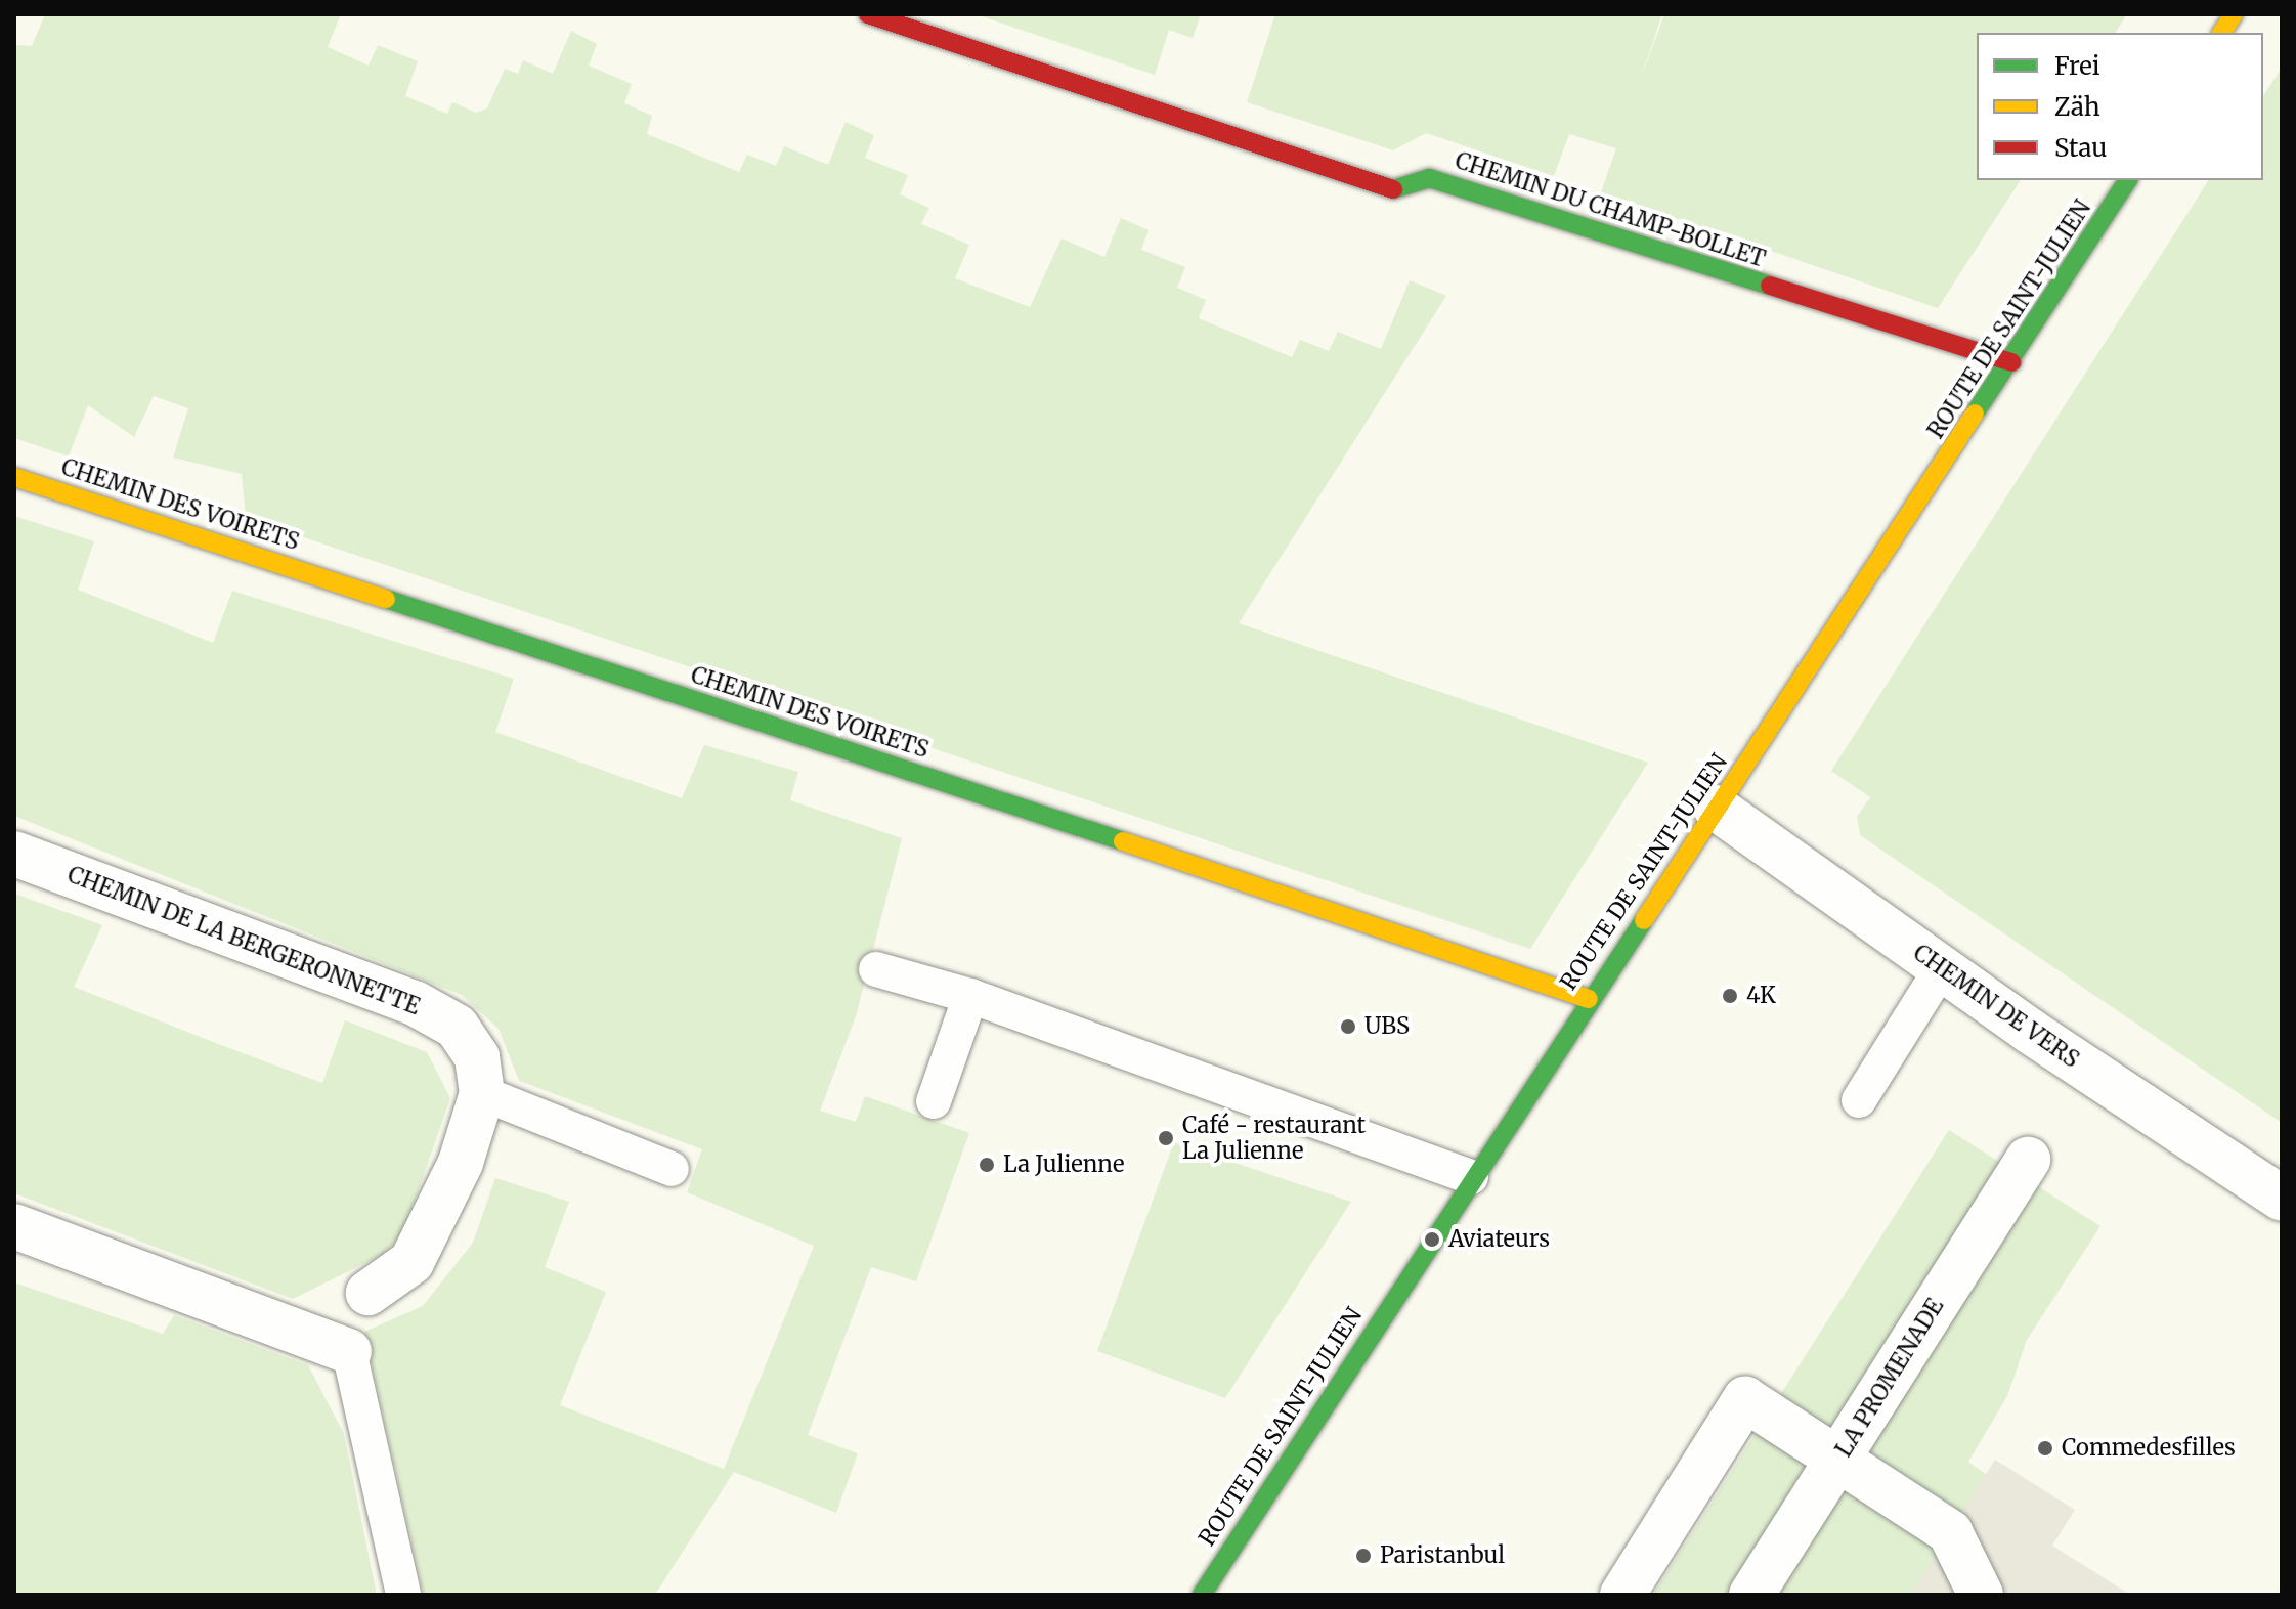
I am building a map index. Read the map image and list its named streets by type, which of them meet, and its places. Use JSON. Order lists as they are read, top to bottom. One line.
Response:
{"streets":{"street":["CHEMIN DU CHAMP-BOLLET","ROUTE DE SAINT-JULIEN","CHEMIN DES VOIRETS","CHEMIN DE LA BERGERONNETTE","CHEMIN DE VERS","LA PROMENADE"]},"crossings":[["CHEMIN DU CHAMP-BOLLET","ROUTE DE SAINT-JULIEN"],["ROUTE DE SAINT-JULIEN","CHEMIN DES VOIRETS"],["ROUTE DE SAINT-JULIEN","CHEMIN DE VERS"]],"places":["4K","UBS","Café - restaurant La Julienne","La Julienne","Aviateurs","Commedesfilles","Paristanbul"],"legend":["Frei","Zäh","Stau"]}
